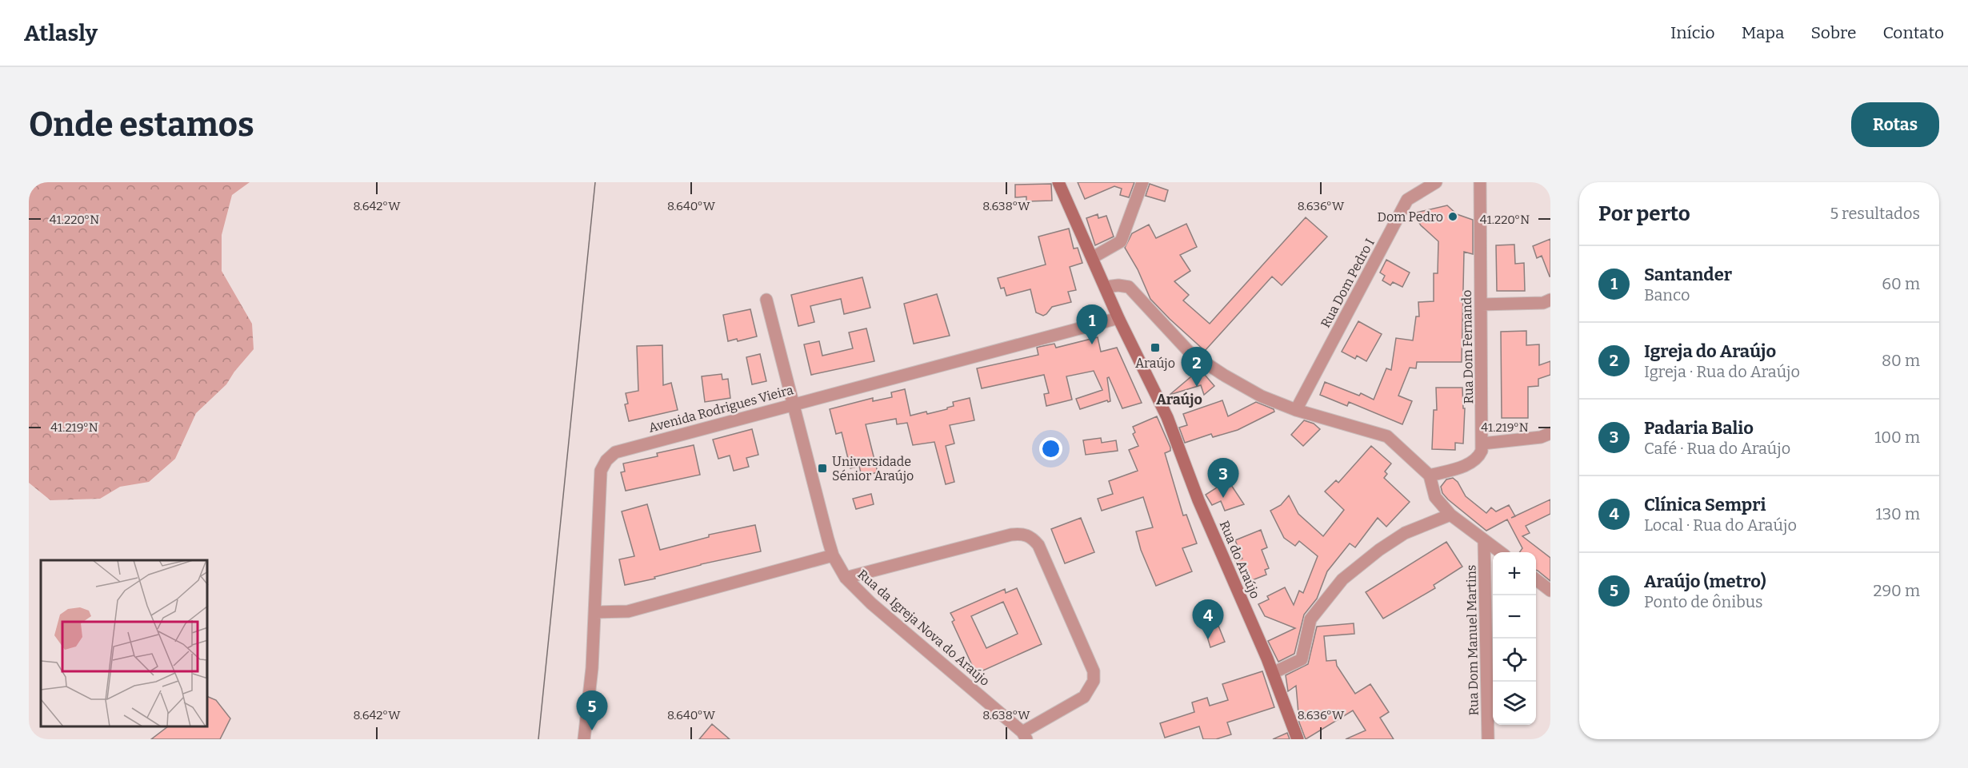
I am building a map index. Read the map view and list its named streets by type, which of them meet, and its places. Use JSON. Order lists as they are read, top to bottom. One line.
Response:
{"streets":{"main road":["Rua do Araújo"],"street":["Rua Dom Pedro I","Rua Dom Fernando","Avenida Rodrigues Vieira","Rua da Igreja Nova do Araújo","Rua Dom Manuel Martins"]},"crossings":[["Avenida Rodrigues Vieira","Rua do Araújo"],["Avenida Rodrigues Vieira","Rua da Igreja Nova do Araújo"]],"districts":["Araújo"],"places":{"other":["Dom Pedro"],"transit":["Araújo","Universidade Sénior Araújo"]},"page":{"header":"Atlasly","nav":["Início","Mapa","Sobre","Contato"],"buttons":"Rotas","title":"Onde estamos","heading":["Por perto","5 resultados"],"list":[{"mark":"1","name":"Santander","note":"Banco","value":"60 m"},{"mark":"2","name":"Igreja do Araújo","note":"Igreja · Rua do Araújo","value":"80 m"},{"mark":"3","name":"Padaria Balio","note":"Café · Rua do Araújo","value":"100 m"},{"mark":"4","name":"Clínica Sempri","note":"Local · Rua do Araújo","value":"130 m"},{"mark":"5","name":"Araújo (metro)","note":"Ponto de ônibus","value":"290 m"}],"pins":["1","2","3","4","5"],"map_buttons":["+","−"]},"coordinates":["8.642°W","8.640°W","8.638°W","8.636°W","41.220°N","41.219°N"]}
